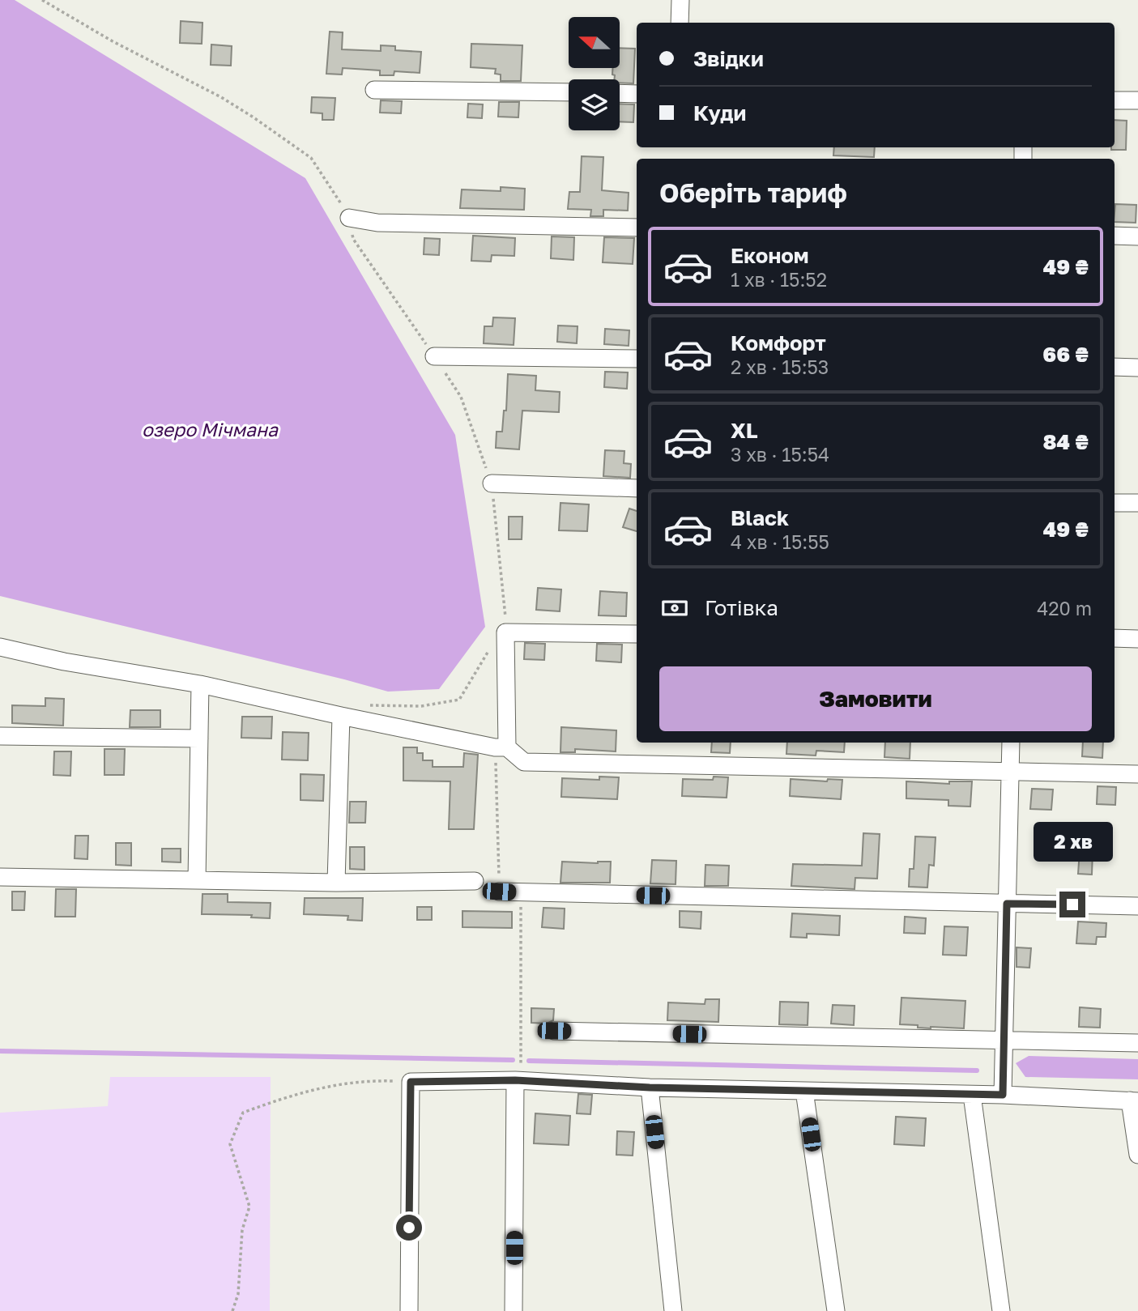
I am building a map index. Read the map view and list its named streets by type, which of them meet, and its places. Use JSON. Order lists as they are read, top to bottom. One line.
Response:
{"water":["озеро Мічмана"],"north":"left","page":{"banner":["Звідки","Куди"],"heading":"Оберіть тариф","list":[{"name":"Економ","note":"1 хв · 15:52","value":"49 ₴"},{"name":"Комфорт","note":"2 хв · 15:53","value":"66 ₴"},{"name":"XL","note":"3 хв · 15:54","value":"84 ₴"},{"name":"Black","note":"4 хв · 15:55","value":"49 ₴"}],"pay":["Готівка","420 m"],"buttons":"Замовити","bubble":"2 хв"}}
